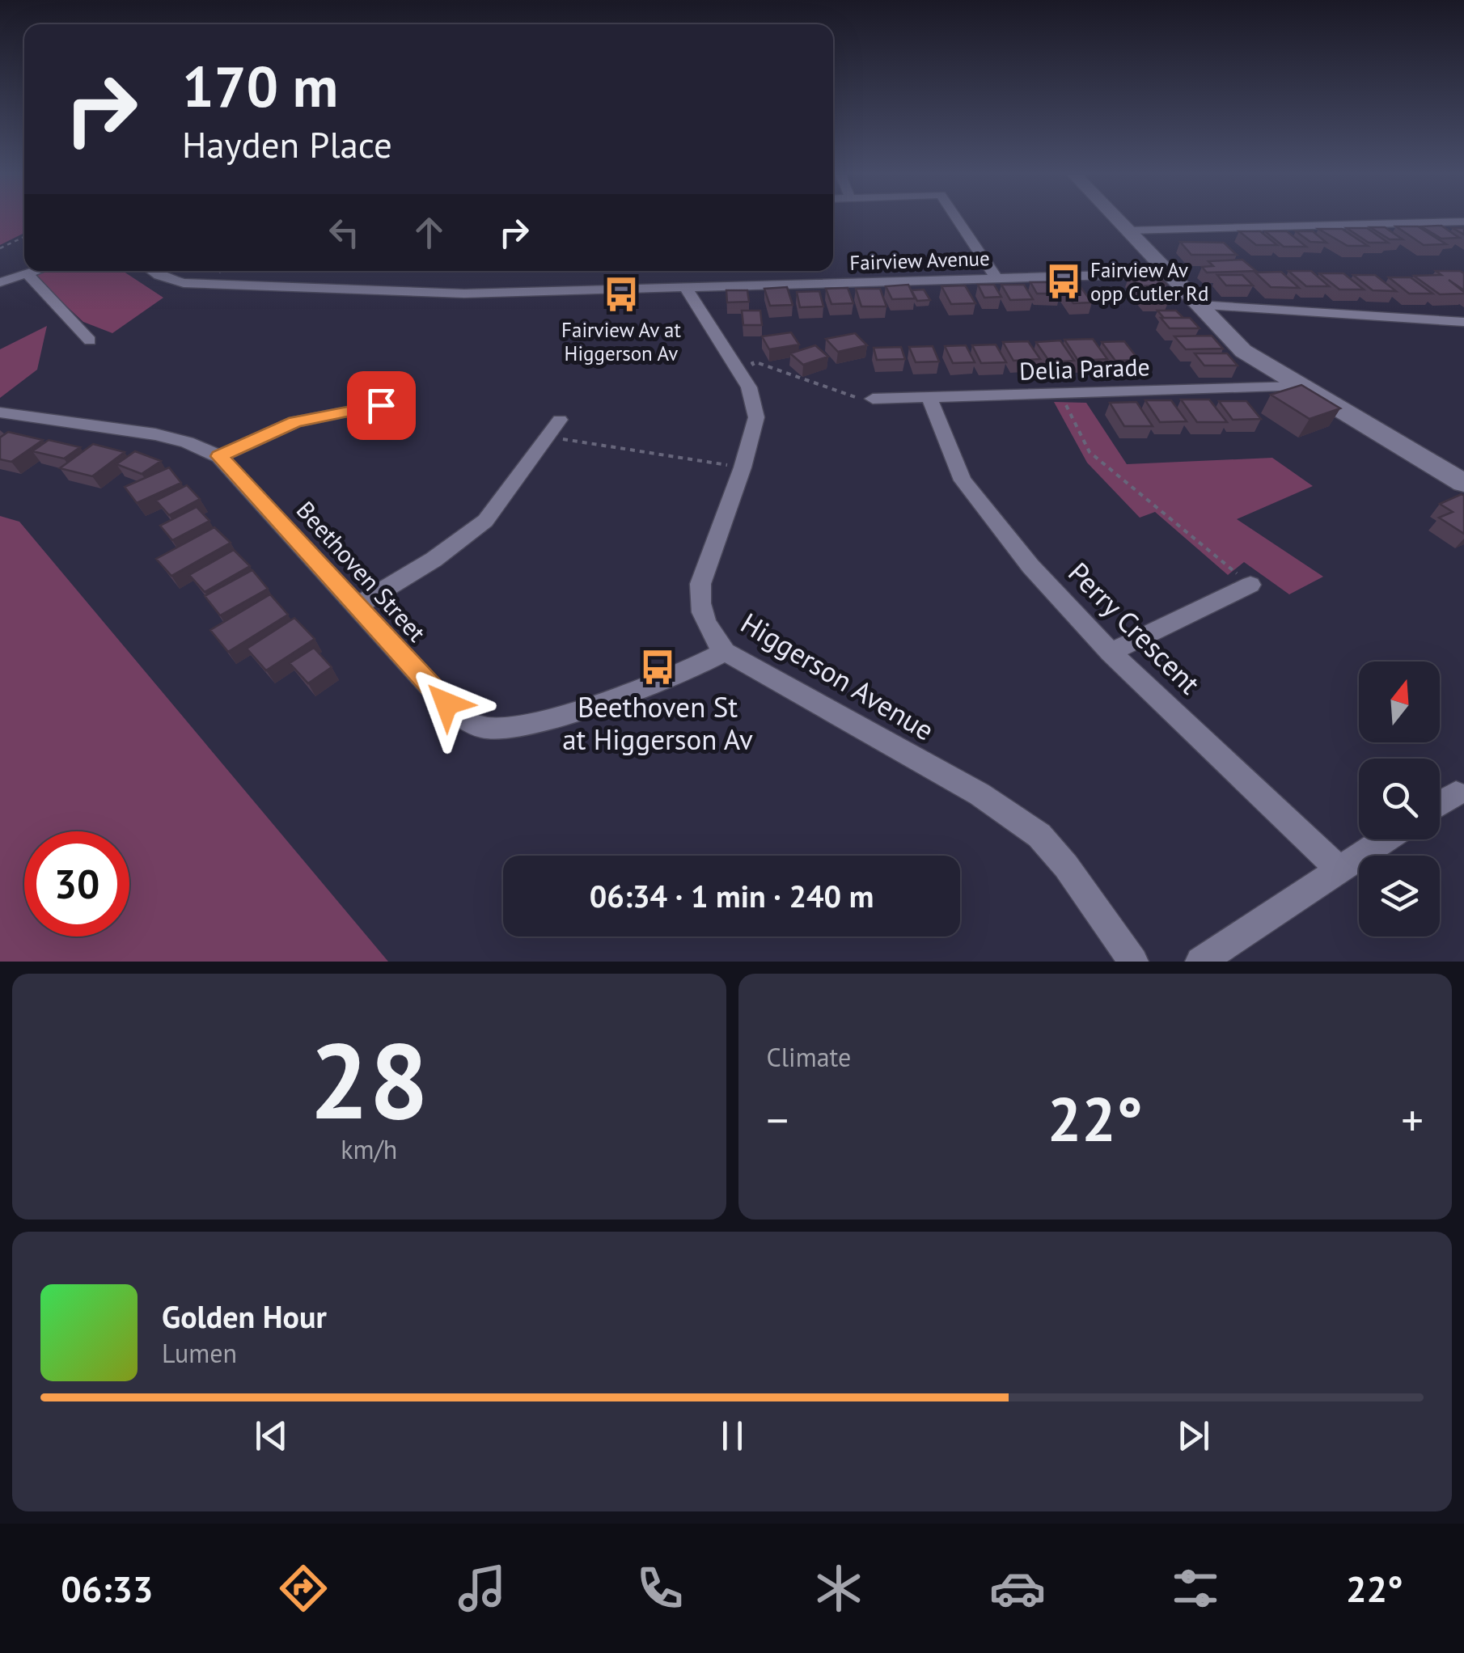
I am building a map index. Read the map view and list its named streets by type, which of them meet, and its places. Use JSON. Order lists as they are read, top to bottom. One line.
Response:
{"streets":{"street":["Fairview Avenue","Delia Parade","Beethoven Street","Perry Crescent","Higgerson Avenue"]},"crossings":[["Fairview Avenue","Higgerson Avenue"],["Delia Parade","Perry Crescent"],["Beethoven Street","Higgerson Avenue"]],"places":{"bus stop":["Fairview Av opp Cutler Rd","Fairview Av at Higgerson Av","Beethoven St at Higgerson Av"]},"north":"top","page":{"turn":["170 m","Hayden Place"],"limit":"30","trip":"06:34 · 1 min · 240 m","tile":[["28","km/h"],"Climate"],"heat":["−","22°","+"],"song":["Golden Hour","Lumen"],"tabs":["06:33","22°"]}}
